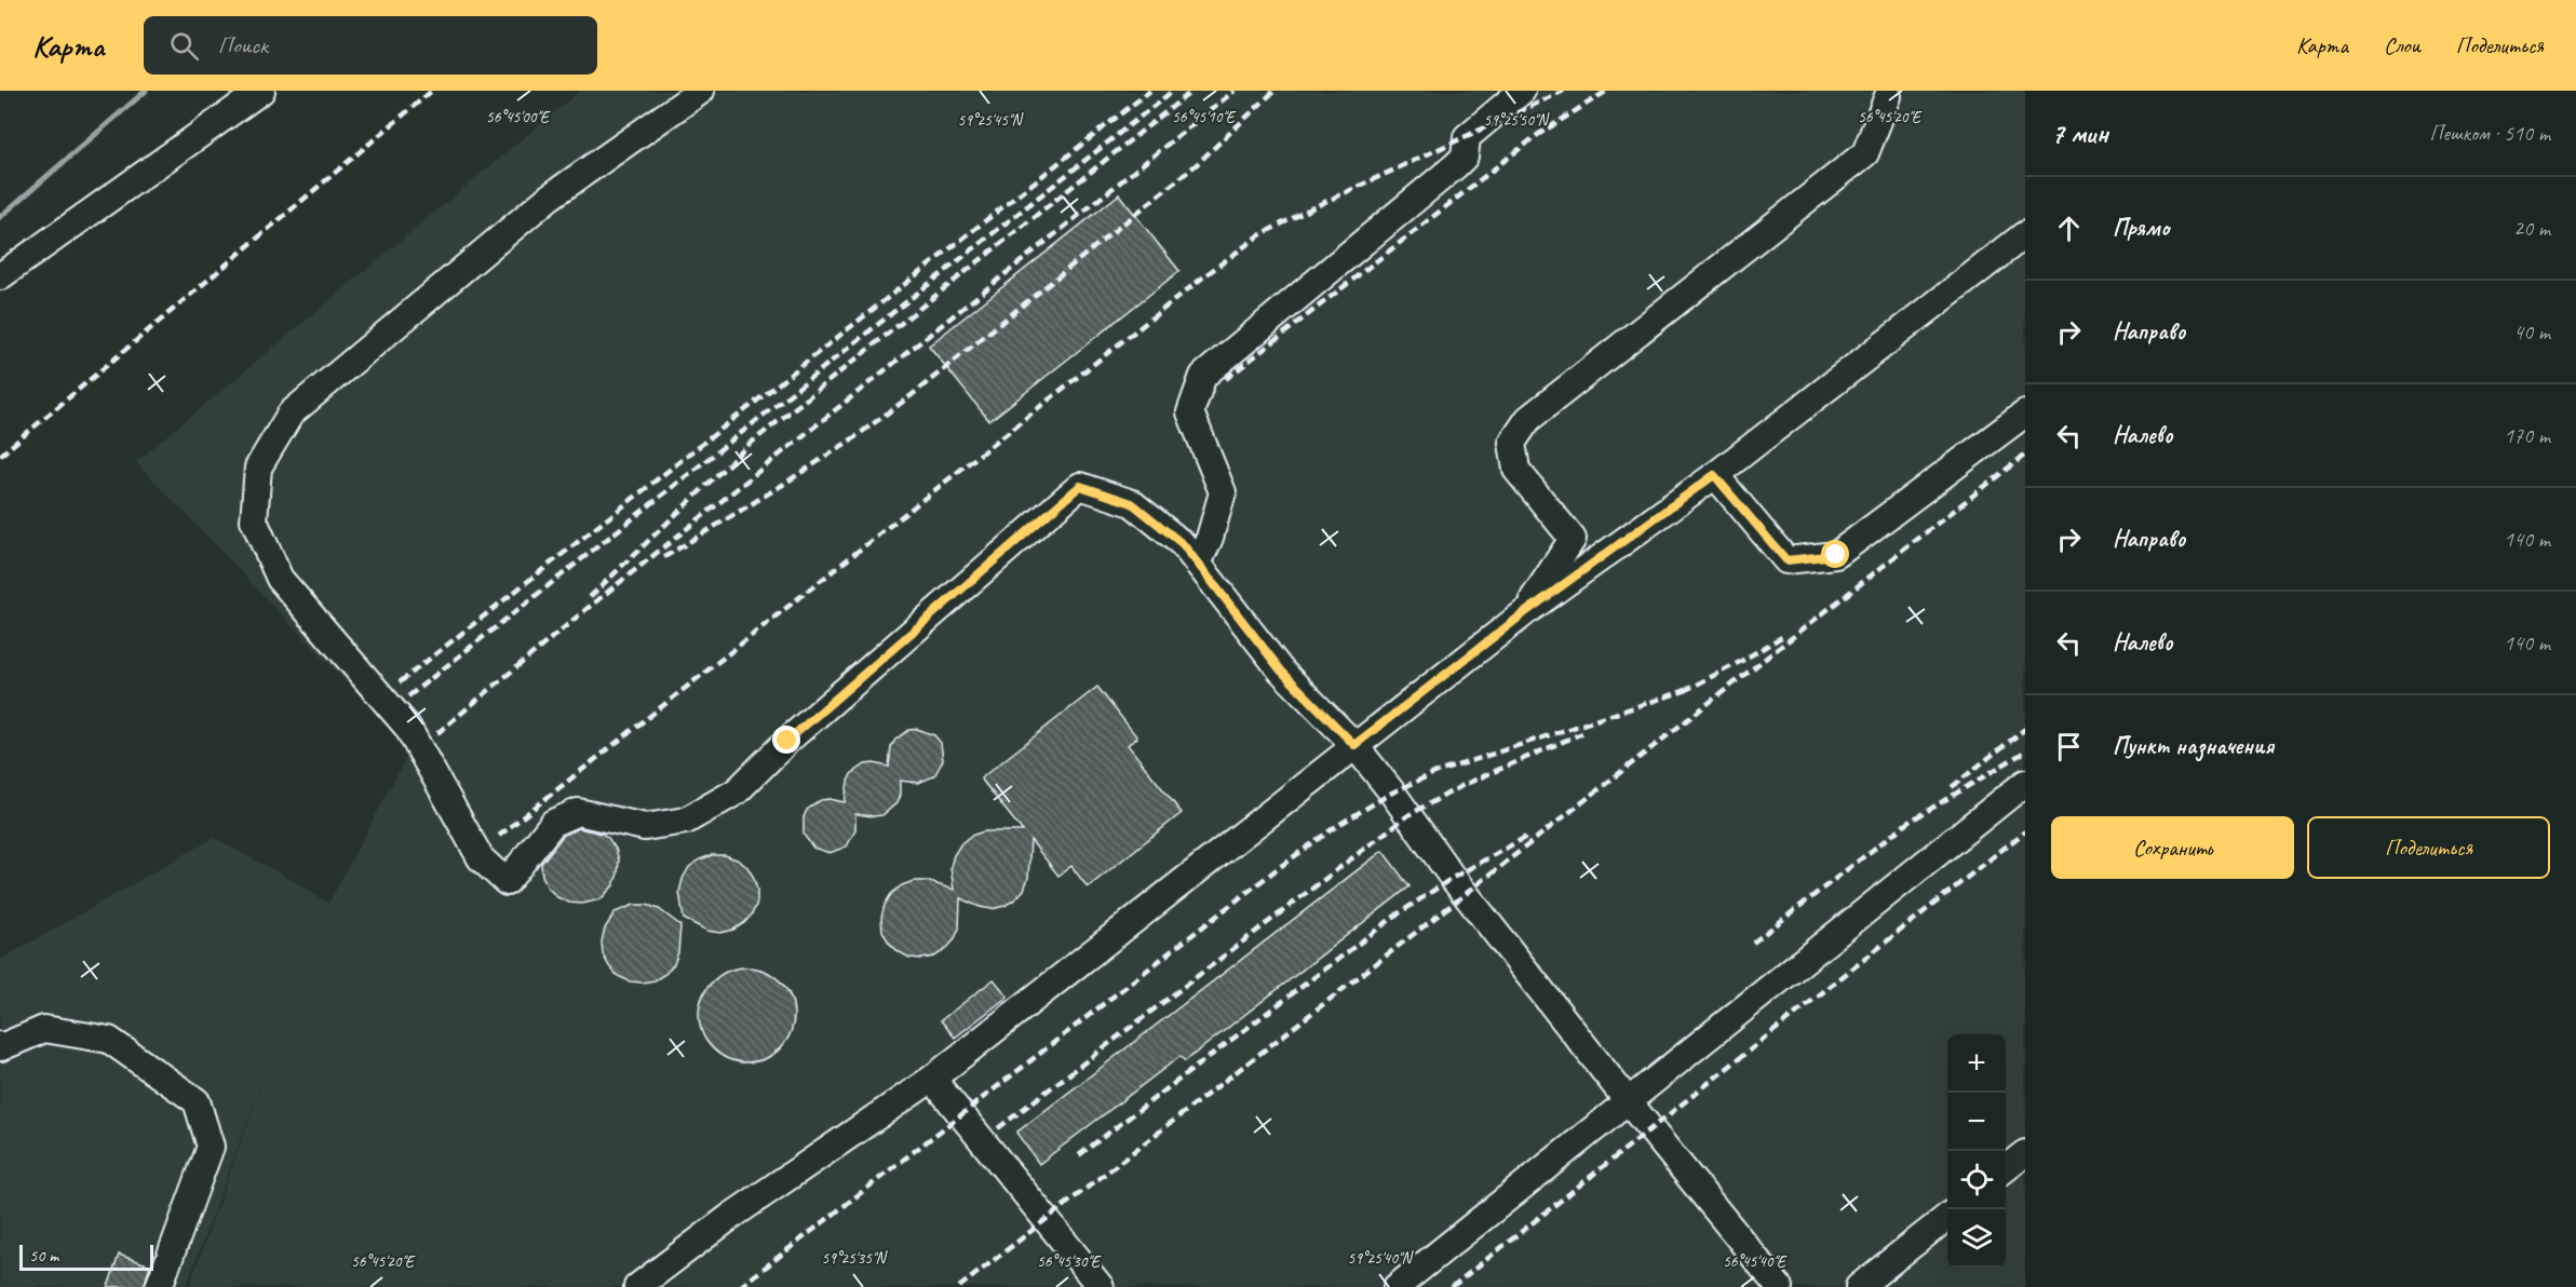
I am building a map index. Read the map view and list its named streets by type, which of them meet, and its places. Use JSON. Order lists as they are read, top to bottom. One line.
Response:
{"scale_bar":"50 m","page":{"header":"Карта","search":"Поиск","nav":["Карта","Слои","Поделиться"],"heading":["7 мин","Пешком · 510 m"],"list":[["Прямо","20 m"],["Направо","40 m"],["Налево","170 m"],["Направо","140 m"],["Налево","140 m"],"Пункт назначения"],"buttons":["Сохранить","Поделиться"],"map_buttons":["+","−"],"scale":"50 m"},"coordinates":["56°45'00\"E","56°45'10\"E","56°45'20\"E","59°25'45\"N","59°25'50\"N","59°25'35\"N","59°25'40\"N","56°45'30\"E","56°45'40\"E"]}
